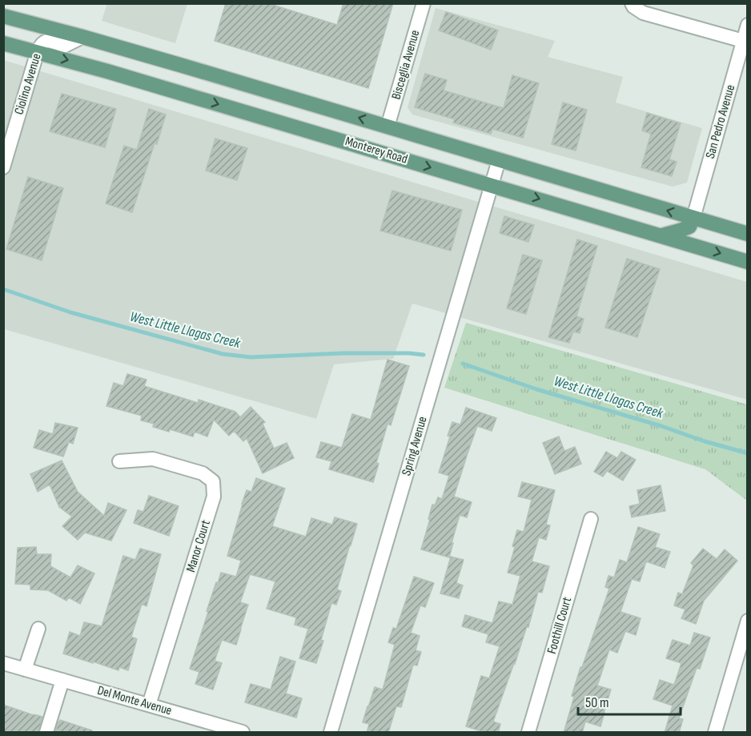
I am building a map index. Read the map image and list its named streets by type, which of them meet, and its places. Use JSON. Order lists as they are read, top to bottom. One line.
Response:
{"streets":{"main road":["Monterey Road"],"street":["Bisceglia Avenue","Ciolino Avenue","San Pedro Avenue","Spring Avenue","Manor Court","Foothill Court","Del Monte Avenue"]},"crossings":[["Bisceglia Avenue","Monterey Road"],["Ciolino Avenue","Monterey Road"],["San Pedro Avenue","Monterey Road"],["Monterey Road","Spring Avenue"],["Manor Court","Del Monte Avenue"]],"water":["West Little Llagas Creek"],"scale_bar":"50 m"}
